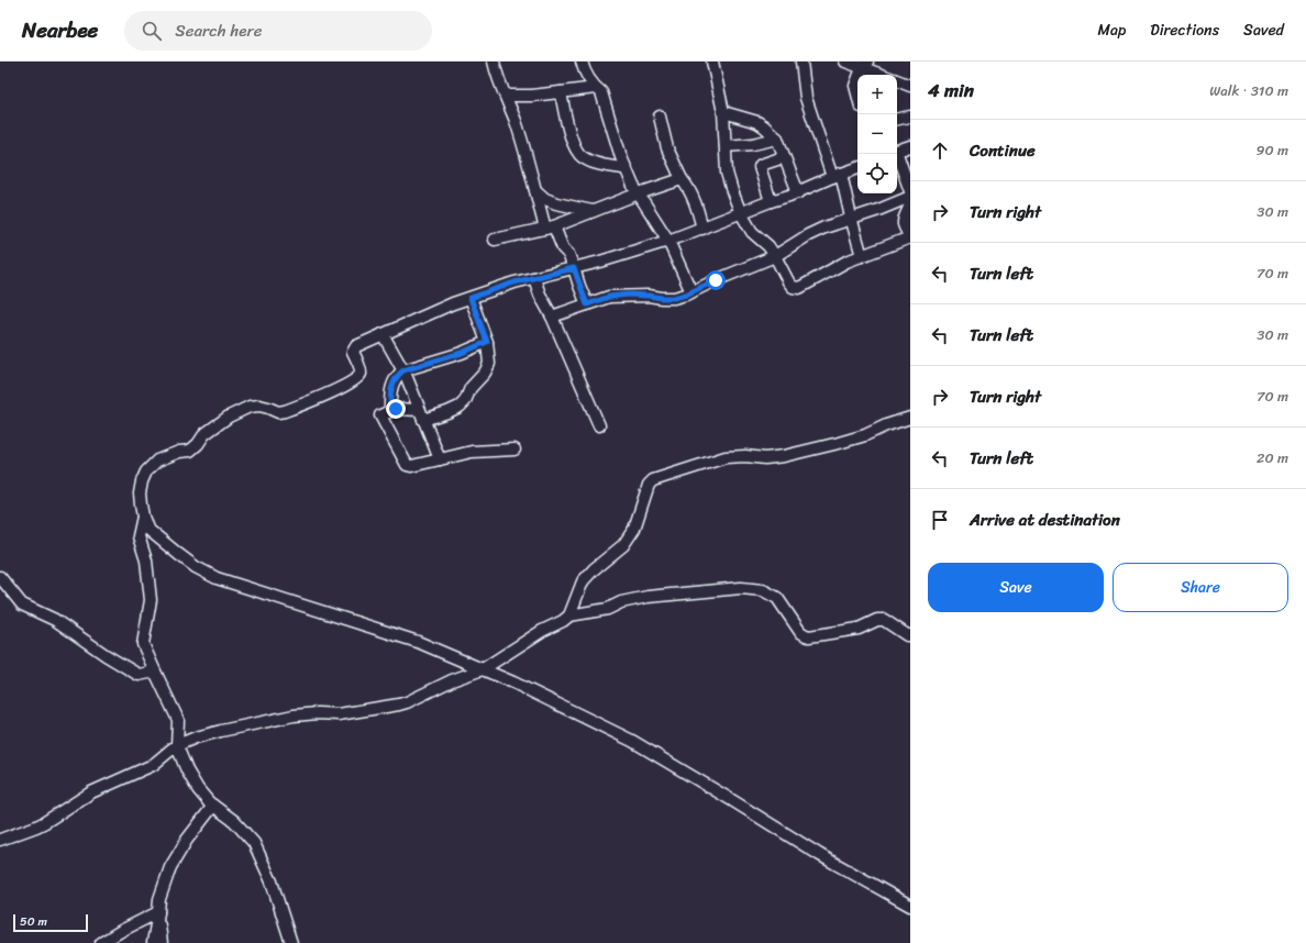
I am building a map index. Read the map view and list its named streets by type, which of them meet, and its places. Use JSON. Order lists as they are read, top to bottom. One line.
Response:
{"scale_bar":"50 m","page":{"header":"Nearbee","search":"Search here","nav":["Map","Directions","Saved"],"heading":["4 min","Walk · 310 m"],"map_buttons":["+","−"],"list":[["Continue","90 m"],["Turn right","30 m"],["Turn left","70 m"],["Turn left","30 m"],["Turn right","70 m"],["Turn left","20 m"],"Arrive at destination"],"buttons":["Save","Share"],"scale":"50 m"}}
